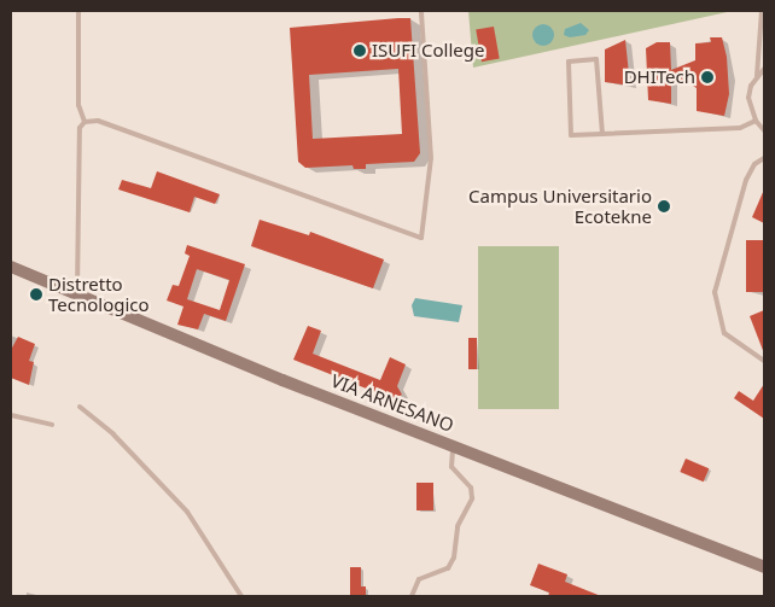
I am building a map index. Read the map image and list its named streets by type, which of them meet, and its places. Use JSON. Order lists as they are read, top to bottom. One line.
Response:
{"streets":{"main road":["VIA ARNESANO"]},"places":["ISUFI College","DHITech","Campus Universitario Ecotekne","Distretto Tecnologico"]}
